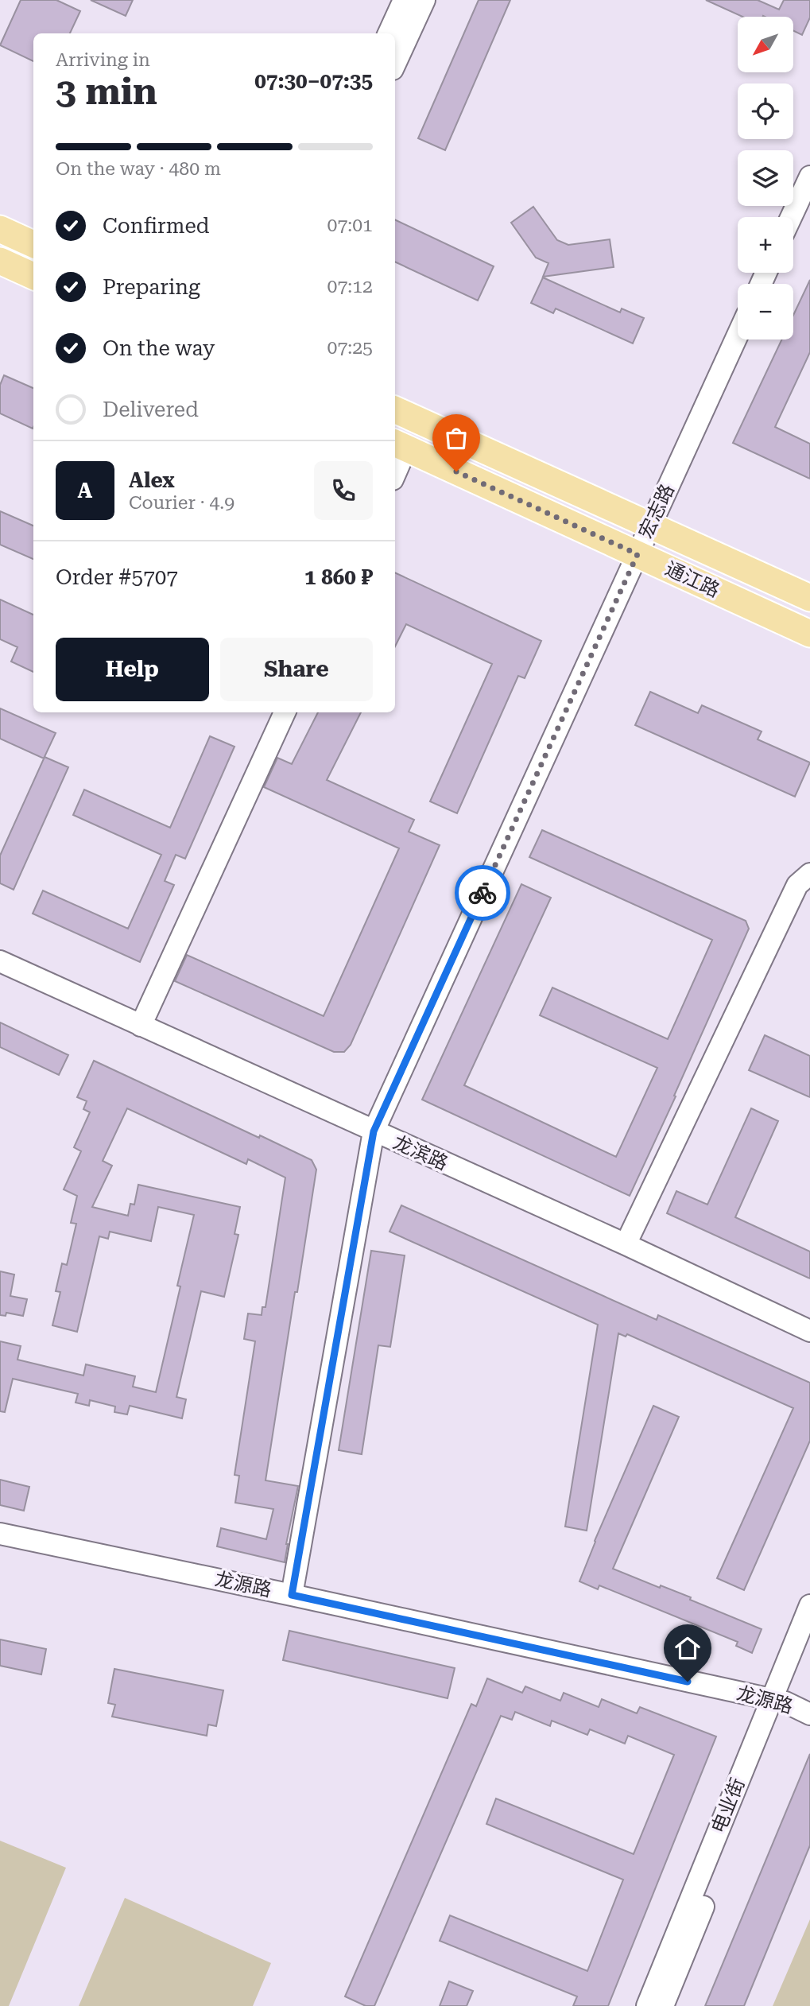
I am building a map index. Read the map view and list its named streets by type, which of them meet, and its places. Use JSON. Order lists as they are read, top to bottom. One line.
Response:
{"streets":{"main road":["通江路"],"street":["宏志路","龙滨路","龙源路","电业街"]},"crossings":[["宏志路","通江路"],["宏志路","龙滨路"],["宏志路","龙源路"],["龙源路","电业街"]],"north":"bottom left","page":{"map_buttons":["+","−"],"heading":["3 min","Arriving in","07:30–07:35"],"panel":["Alex","Courier · 4.9","Order #5707","1 860 ₽"],"bar":"On the way · 480 m","list":[["Confirmed","07:01"],["Preparing","07:12"],["On the way","07:25"],"Delivered"],"round":"A","buttons":["Help","Share"]}}
